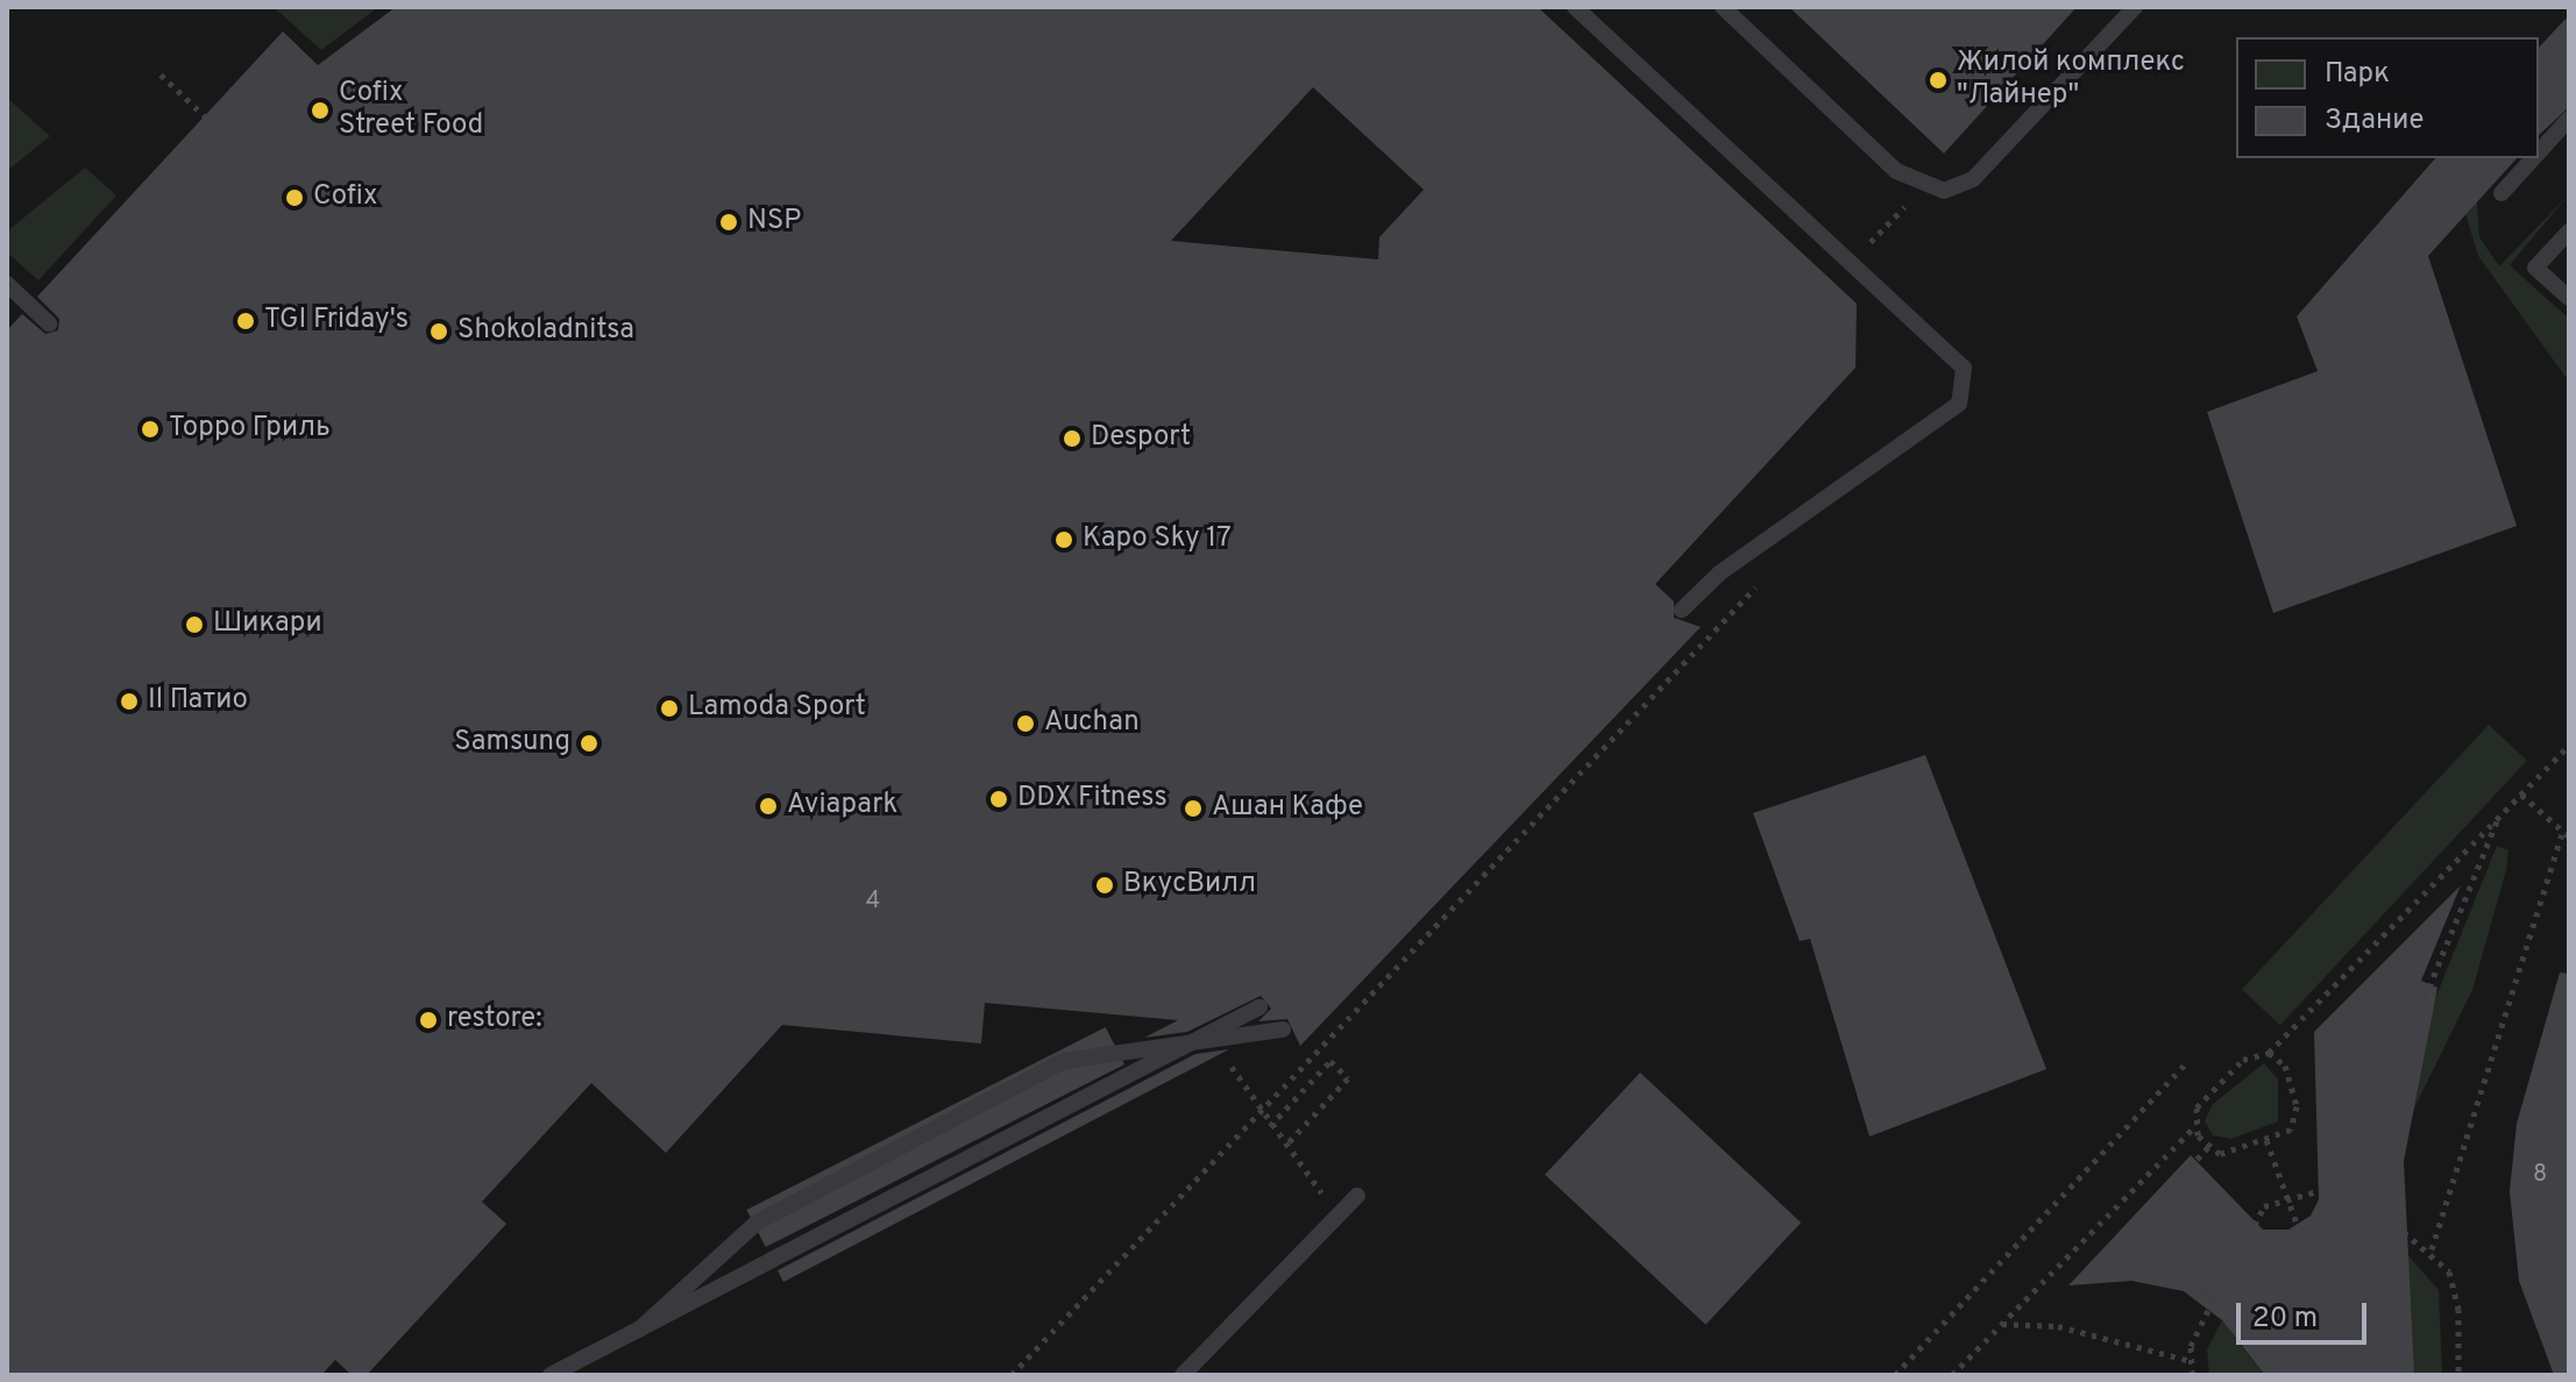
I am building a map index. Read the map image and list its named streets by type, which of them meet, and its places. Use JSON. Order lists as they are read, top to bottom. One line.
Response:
{"places":["Жилой комплекс \"Лайнер\"","Cofix Street Food","Cofix","NSP","TGI Friday's","Shokoladnitsa","Торро Гриль","Desport","Каро Sky 17","Шикари","Il Патио","Lamoda Sport","Auchan","Samsung","DDX Fitness","Aviapark","Ашан Кафе","ВкусВилл","restore:"],"house_numbers":["4","8"],"legend":["Парк","Здание"],"scale_bar":"20 m"}
